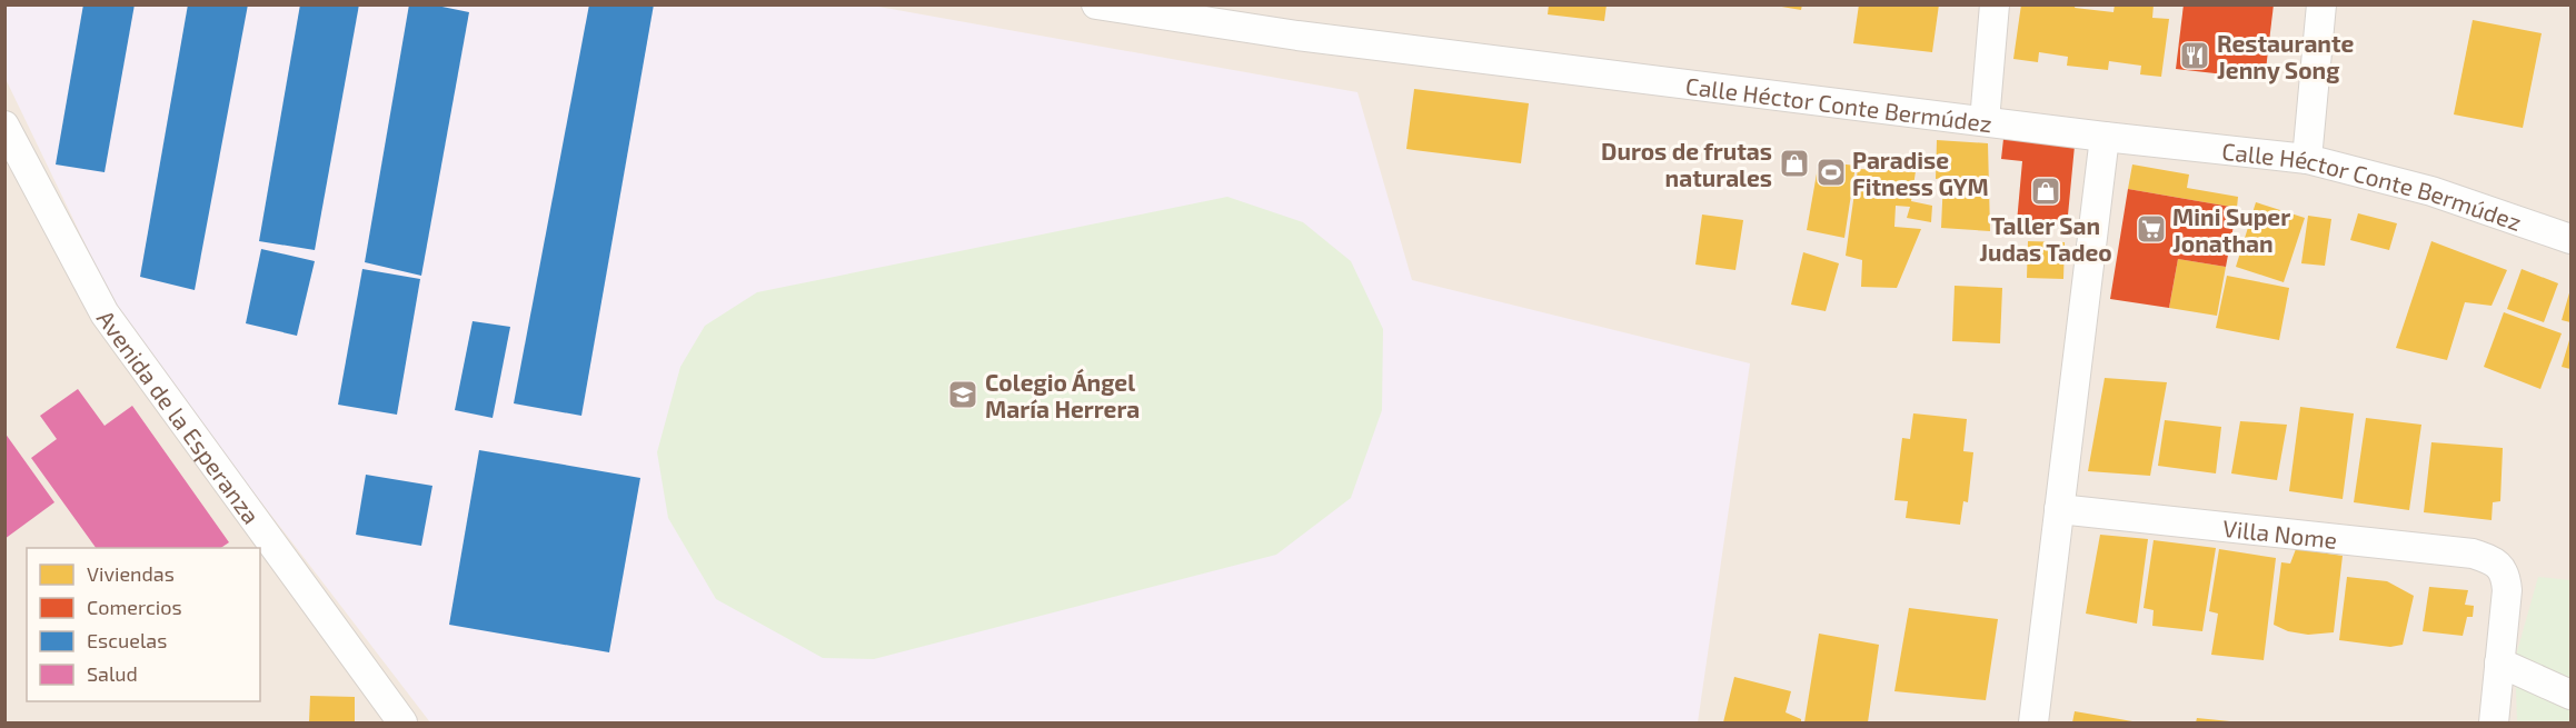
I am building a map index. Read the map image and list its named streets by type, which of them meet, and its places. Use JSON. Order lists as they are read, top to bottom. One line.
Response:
{"streets":{"street":["Calle Héctor Conte Bermúdez","Avenida de la Esperanza","Villa Nome"]},"places":{"restaurant":["Restaurante Jenny Song"],"shop":["Duros de frutas naturales","Taller San Judas Tadeo"],"sports":["Paradise Fitness GYM"],"supermarket":["Mini Super Jonathan"],"school or university":["Colegio Ángel María Herrera"]},"legend":["Viviendas","Comercios","Escuelas","Salud"]}
